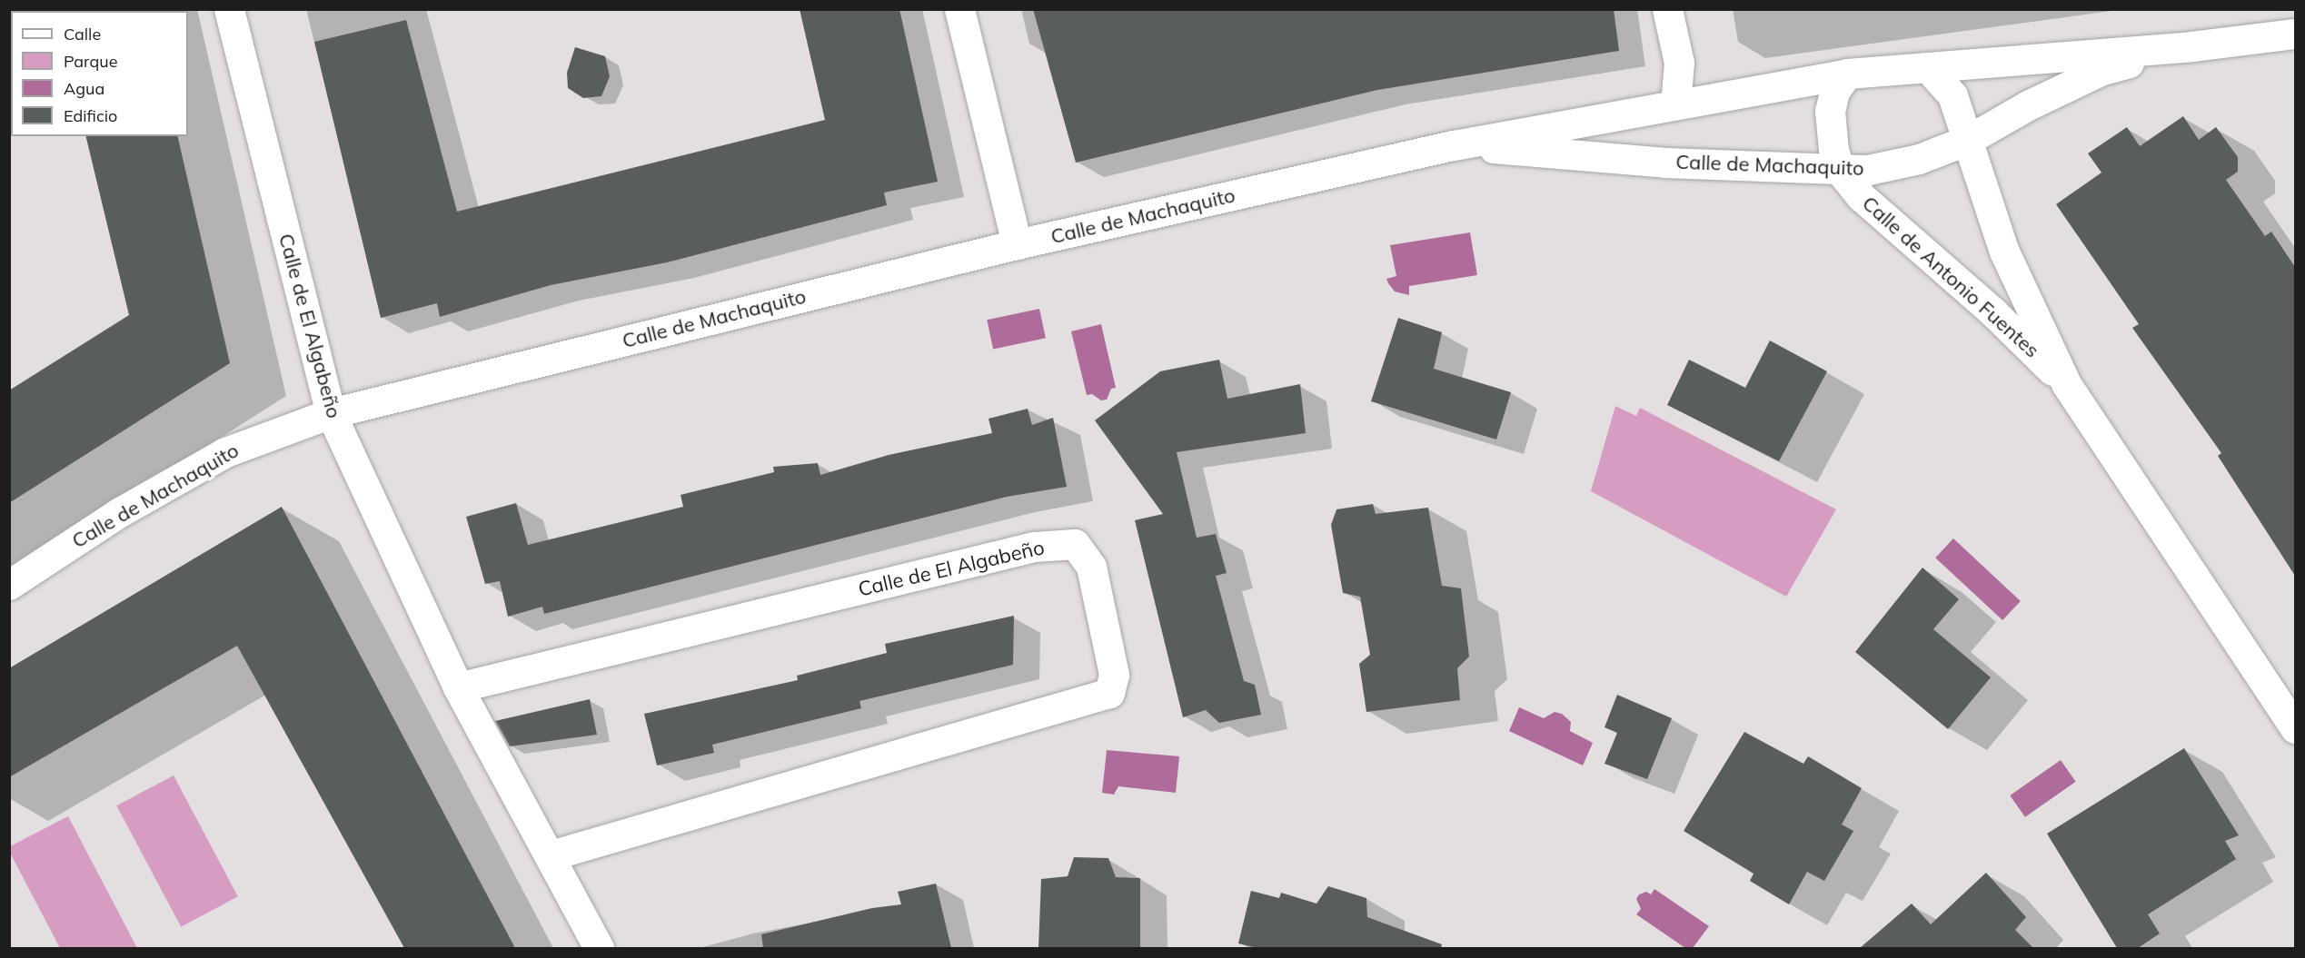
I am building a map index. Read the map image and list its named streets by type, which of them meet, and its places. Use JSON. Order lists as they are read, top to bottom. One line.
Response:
{"streets":{"street":["Calle de Machaquito","Calle de Antonio Fuentes","Calle de El Algabeño"]},"crossings":[["Calle de Machaquito","Calle de Antonio Fuentes"],["Calle de Machaquito","Calle de El Algabeño"]],"legend":["Calle","Parque","Agua","Edificio"]}
